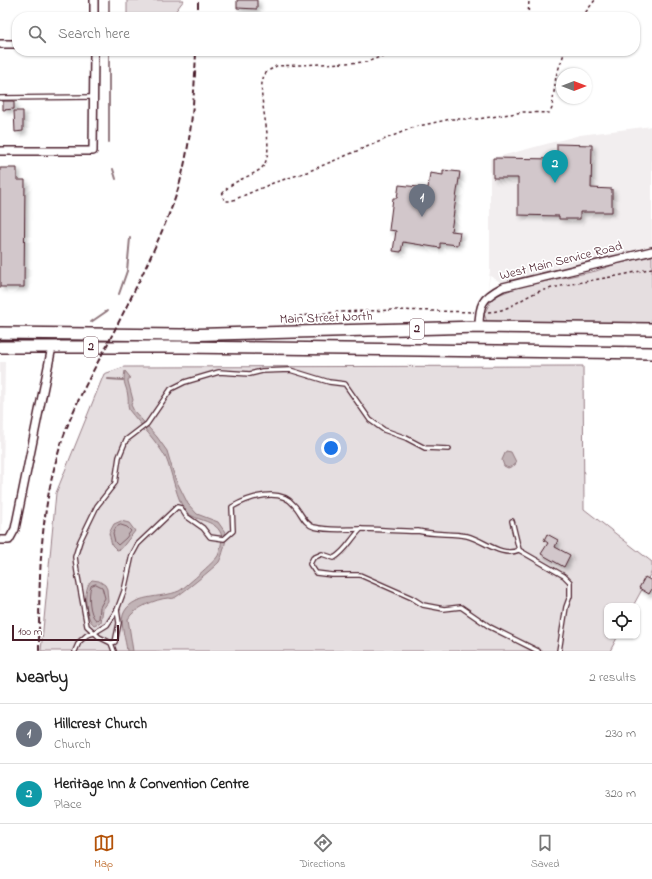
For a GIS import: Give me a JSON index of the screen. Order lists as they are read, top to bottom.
{
  "streets": {
    "main road": ["Main Street North", "2"],
    "street": ["West Main Service Road"]
  },
  "crossings": [
    ["West Main Service Road", "Main Street North"]
  ],
  "scale_bar": "100 m",
  "north": "right",
  "page": {
    "search": "Search here",
    "pins": ["2", "1"],
    "scale": "100 m",
    "heading": ["Nearby", "2 results"],
    "list": [
      {
        "mark": "1",
        "name": "Hillcrest Church",
        "note": "Church",
        "value": "230 m"
      },
      {
        "mark": "2",
        "name": "Heritage Inn & Convention Centre",
        "note": "Place",
        "value": "320 m"
      }
    ],
    "nav": ["Map", "Directions", "Saved"]
  }
}
